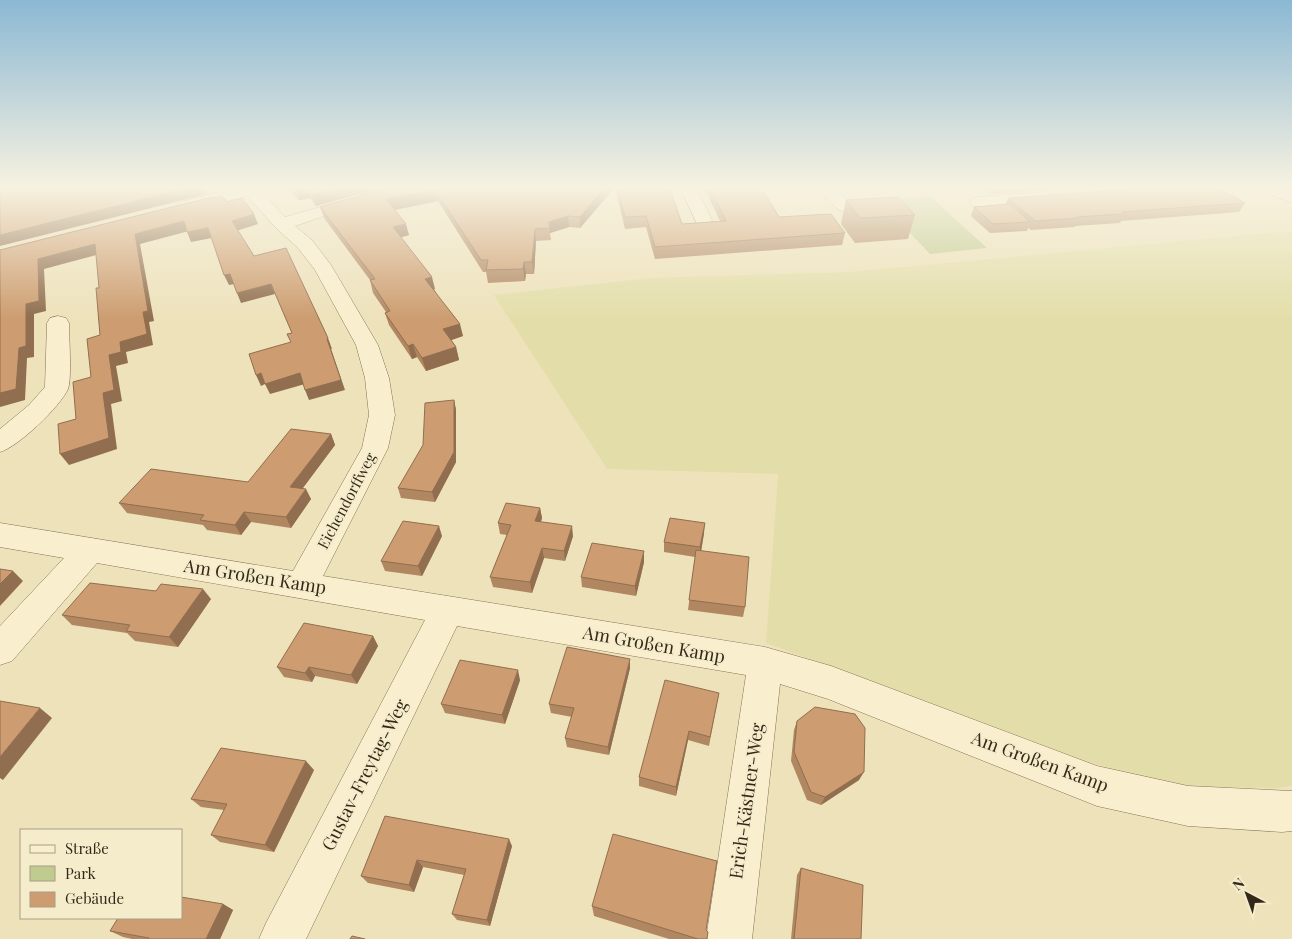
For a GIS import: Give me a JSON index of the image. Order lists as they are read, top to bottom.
{
  "streets": {
    "street": [
      "Eichendorffweg",
      "Am Großen Kamp",
      "Gustav-Freytag-Weg",
      "Erich-Kästner-Weg"
    ]
  },
  "crossings": [
    ["Eichendorffweg", "Am Großen Kamp"],
    ["Am Großen Kamp", "Gustav-Freytag-Weg"],
    ["Am Großen Kamp", "Erich-Kästner-Weg"]
  ],
  "legend": ["Straße", "Park", "Gebäude"],
  "north": "top left"
}
